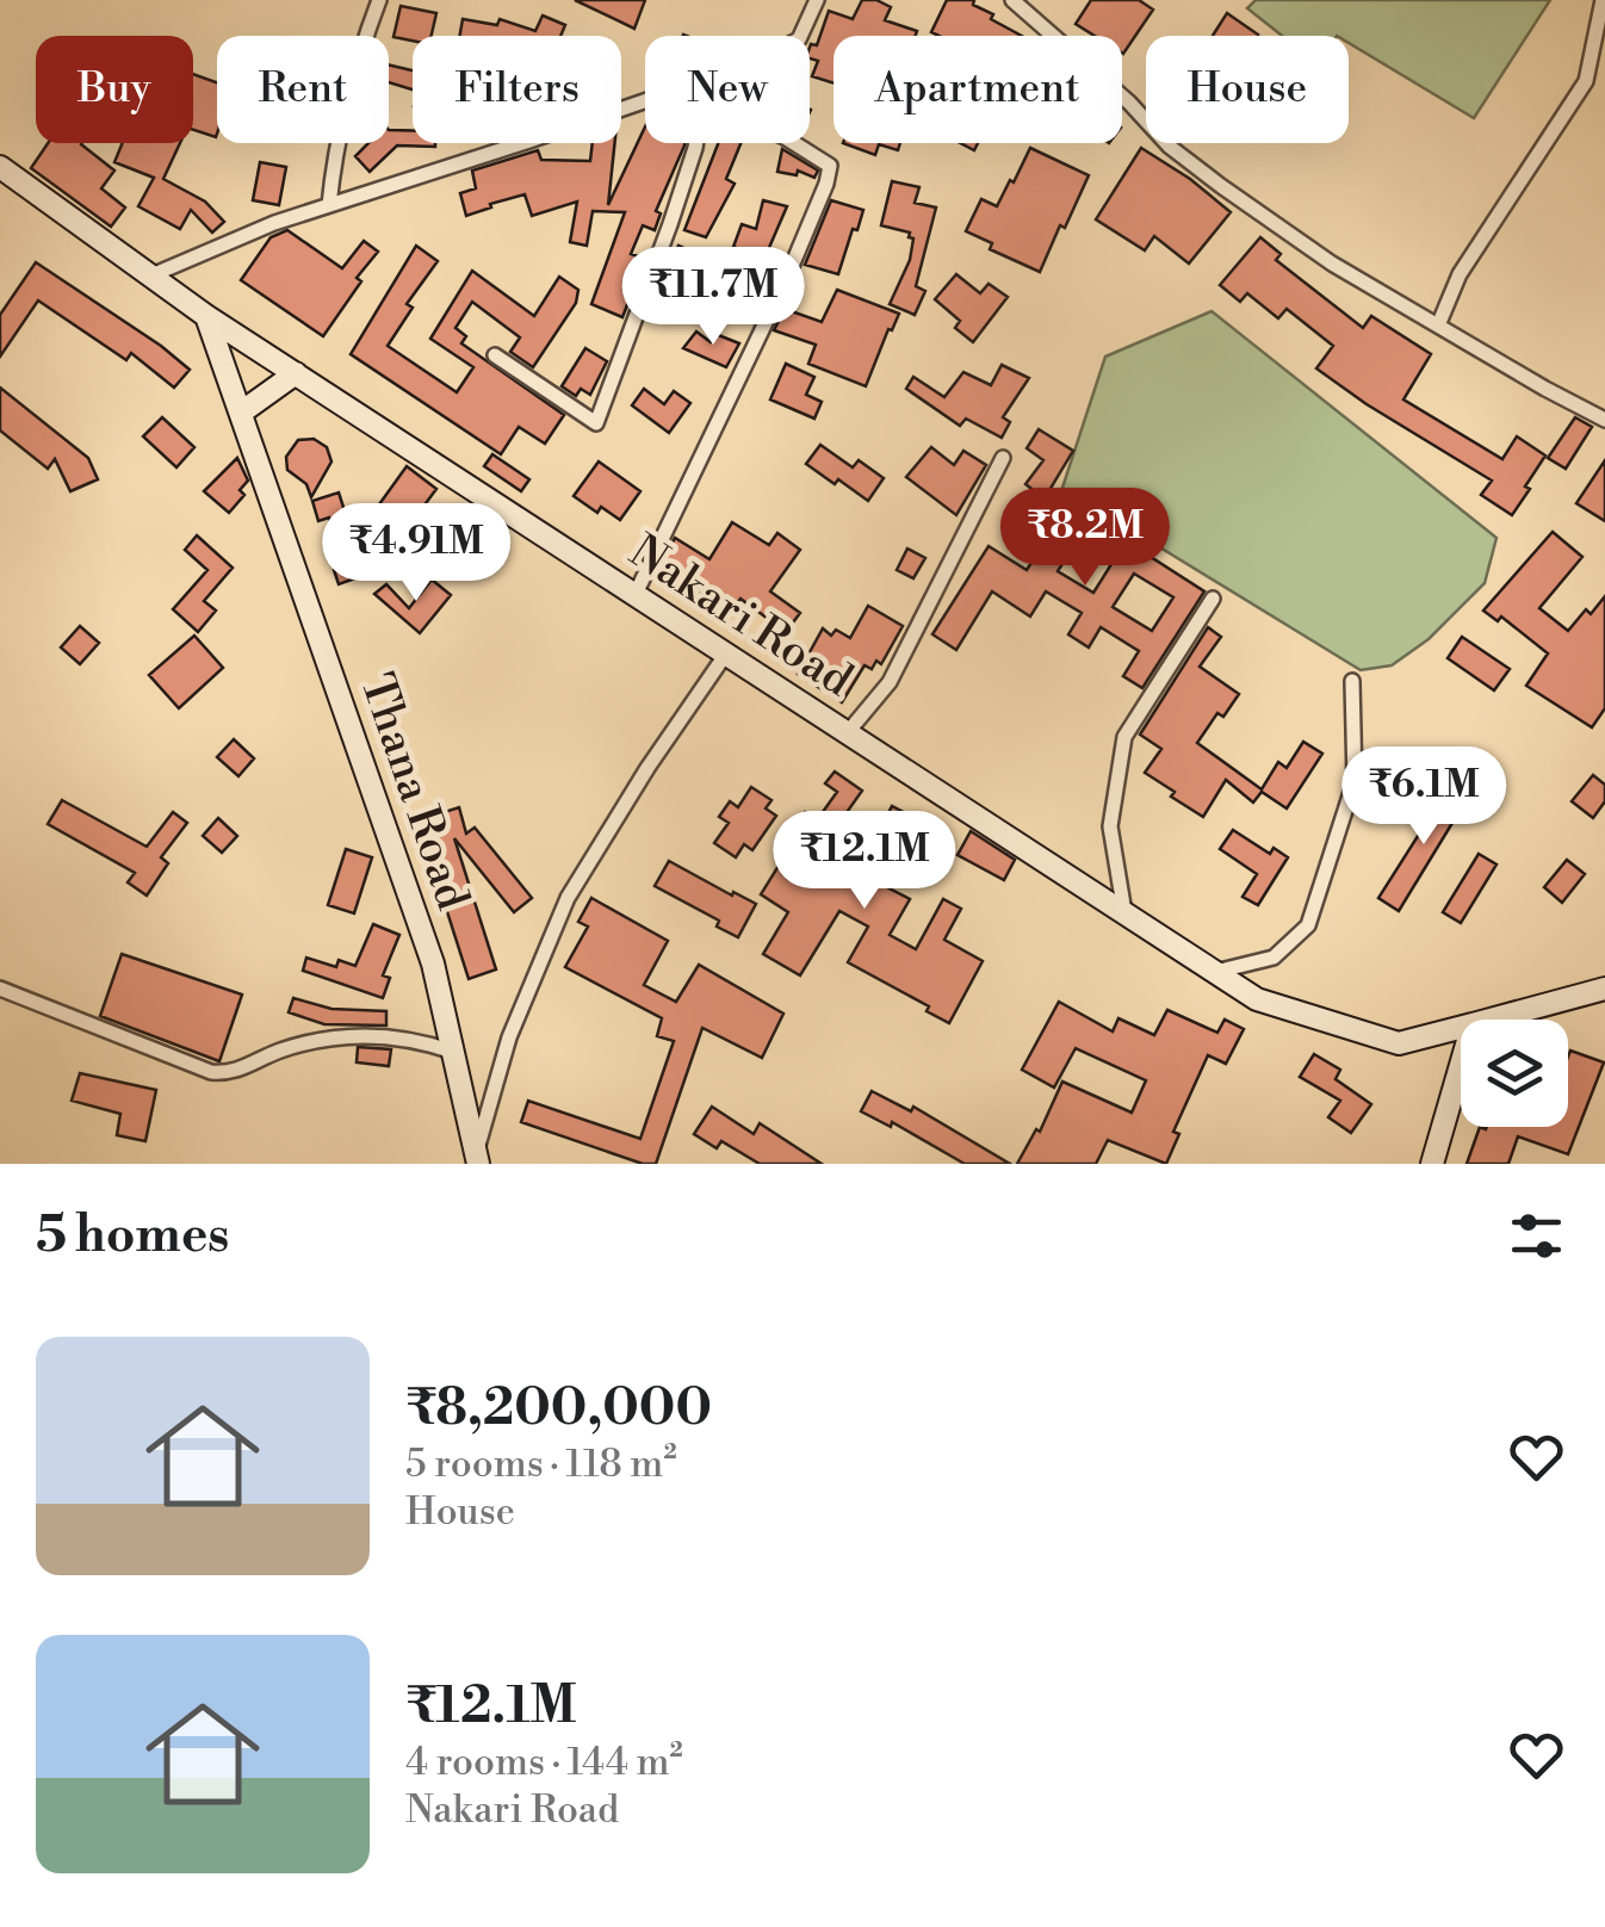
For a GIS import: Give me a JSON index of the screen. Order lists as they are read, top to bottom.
{
  "streets": {
    "street": ["Nakari Road", "Thana Road"]
  },
  "crossings": [
    ["Nakari Road", "Thana Road"]
  ],
  "page": {
    "chip": [
      "Buy",
      "Rent",
      "Filters",
      "New",
      "Apartment",
      "House"
    ],
    "price": [
      "₹11.7M",
      "₹8.2M",
      "₹4.91M",
      "₹6.1M",
      "₹12.1M"
    ],
    "heading": "5 homes",
    "list": [
      {
        "name": "₹8,200,000",
        "note": "5 rooms · 118 m² · House"
      },
      {
        "name": "₹12.1M",
        "note": "4 rooms · 144 m² · Nakari Road"
      }
    ]
  }
}
